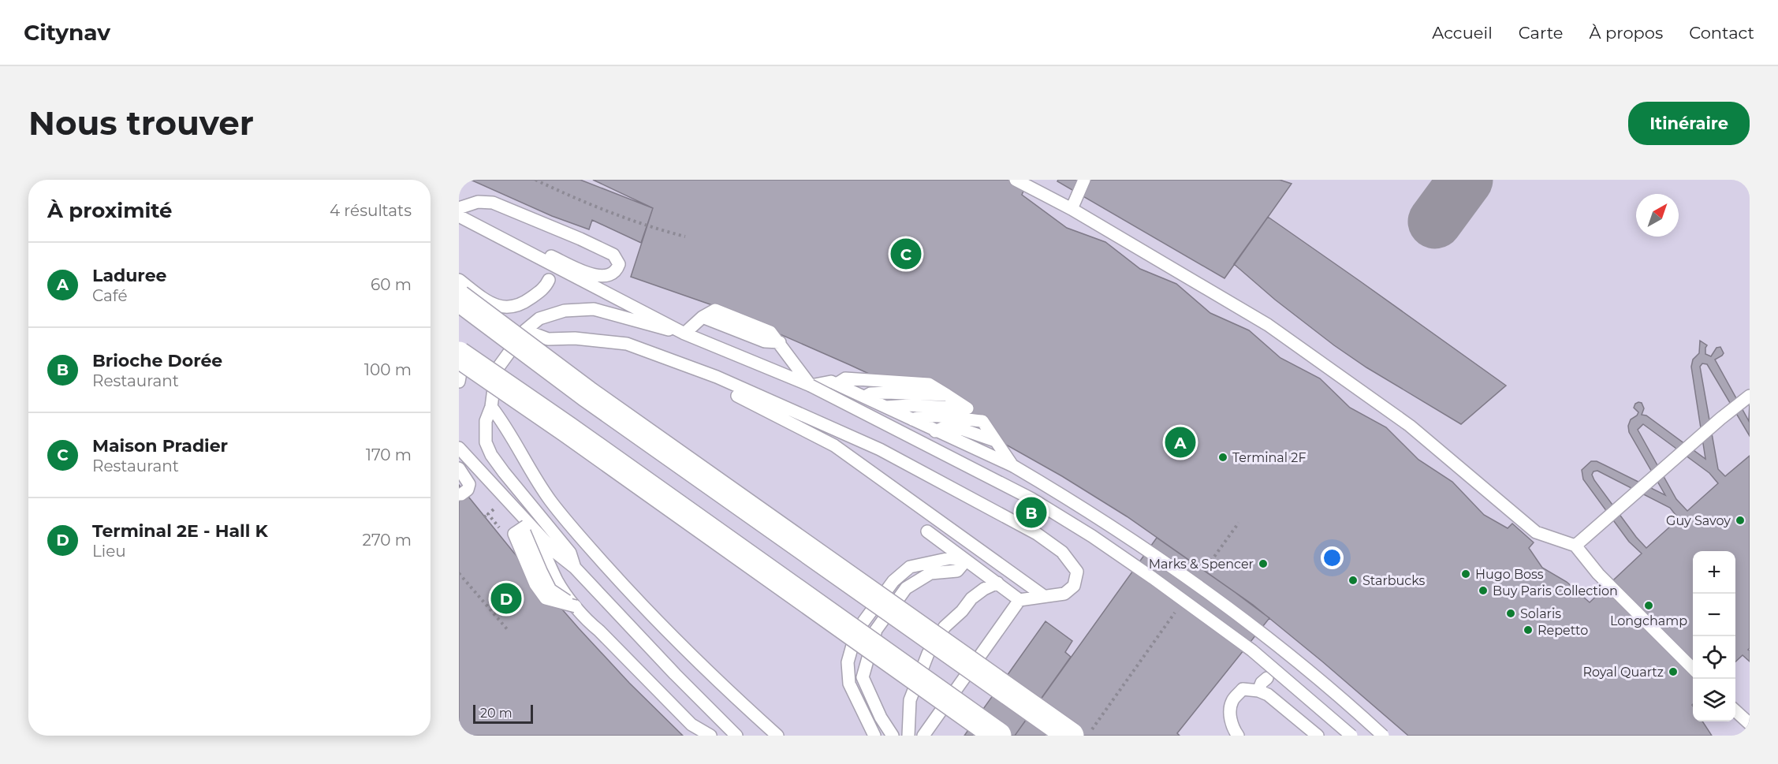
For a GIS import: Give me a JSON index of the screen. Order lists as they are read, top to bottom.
{
  "places": [
    "Terminal 2F",
    "Guy Savoy",
    "Marks & Spencer",
    "Hugo Boss",
    "Starbucks",
    "Buy Paris Collection",
    "Longchamp",
    "Solaris",
    "Repetto",
    "Royal Quartz"
  ],
  "scale_bar": "20 m",
  "north": "top right",
  "page": {
    "header": "Citynav",
    "nav": [
      "Accueil",
      "Carte",
      "À propos",
      "Contact"
    ],
    "buttons": "Itinéraire",
    "title": "Nous trouver",
    "heading": ["À proximité", "4 résultats"],
    "pins": [
      "C",
      "A",
      "B",
      "D"
    ],
    "list": [
      {
        "mark": "A",
        "name": "Laduree",
        "note": "Café",
        "value": "60 m"
      },
      {
        "mark": "B",
        "name": "Brioche Dorée",
        "note": "Restaurant",
        "value": "100 m"
      },
      {
        "mark": "C",
        "name": "Maison Pradier",
        "note": "Restaurant",
        "value": "170 m"
      },
      {
        "mark": "D",
        "name": "Terminal 2E - Hall K",
        "note": "Lieu",
        "value": "270 m"
      }
    ],
    "map_buttons": ["+", "−"],
    "scale": "20 m"
  }
}
